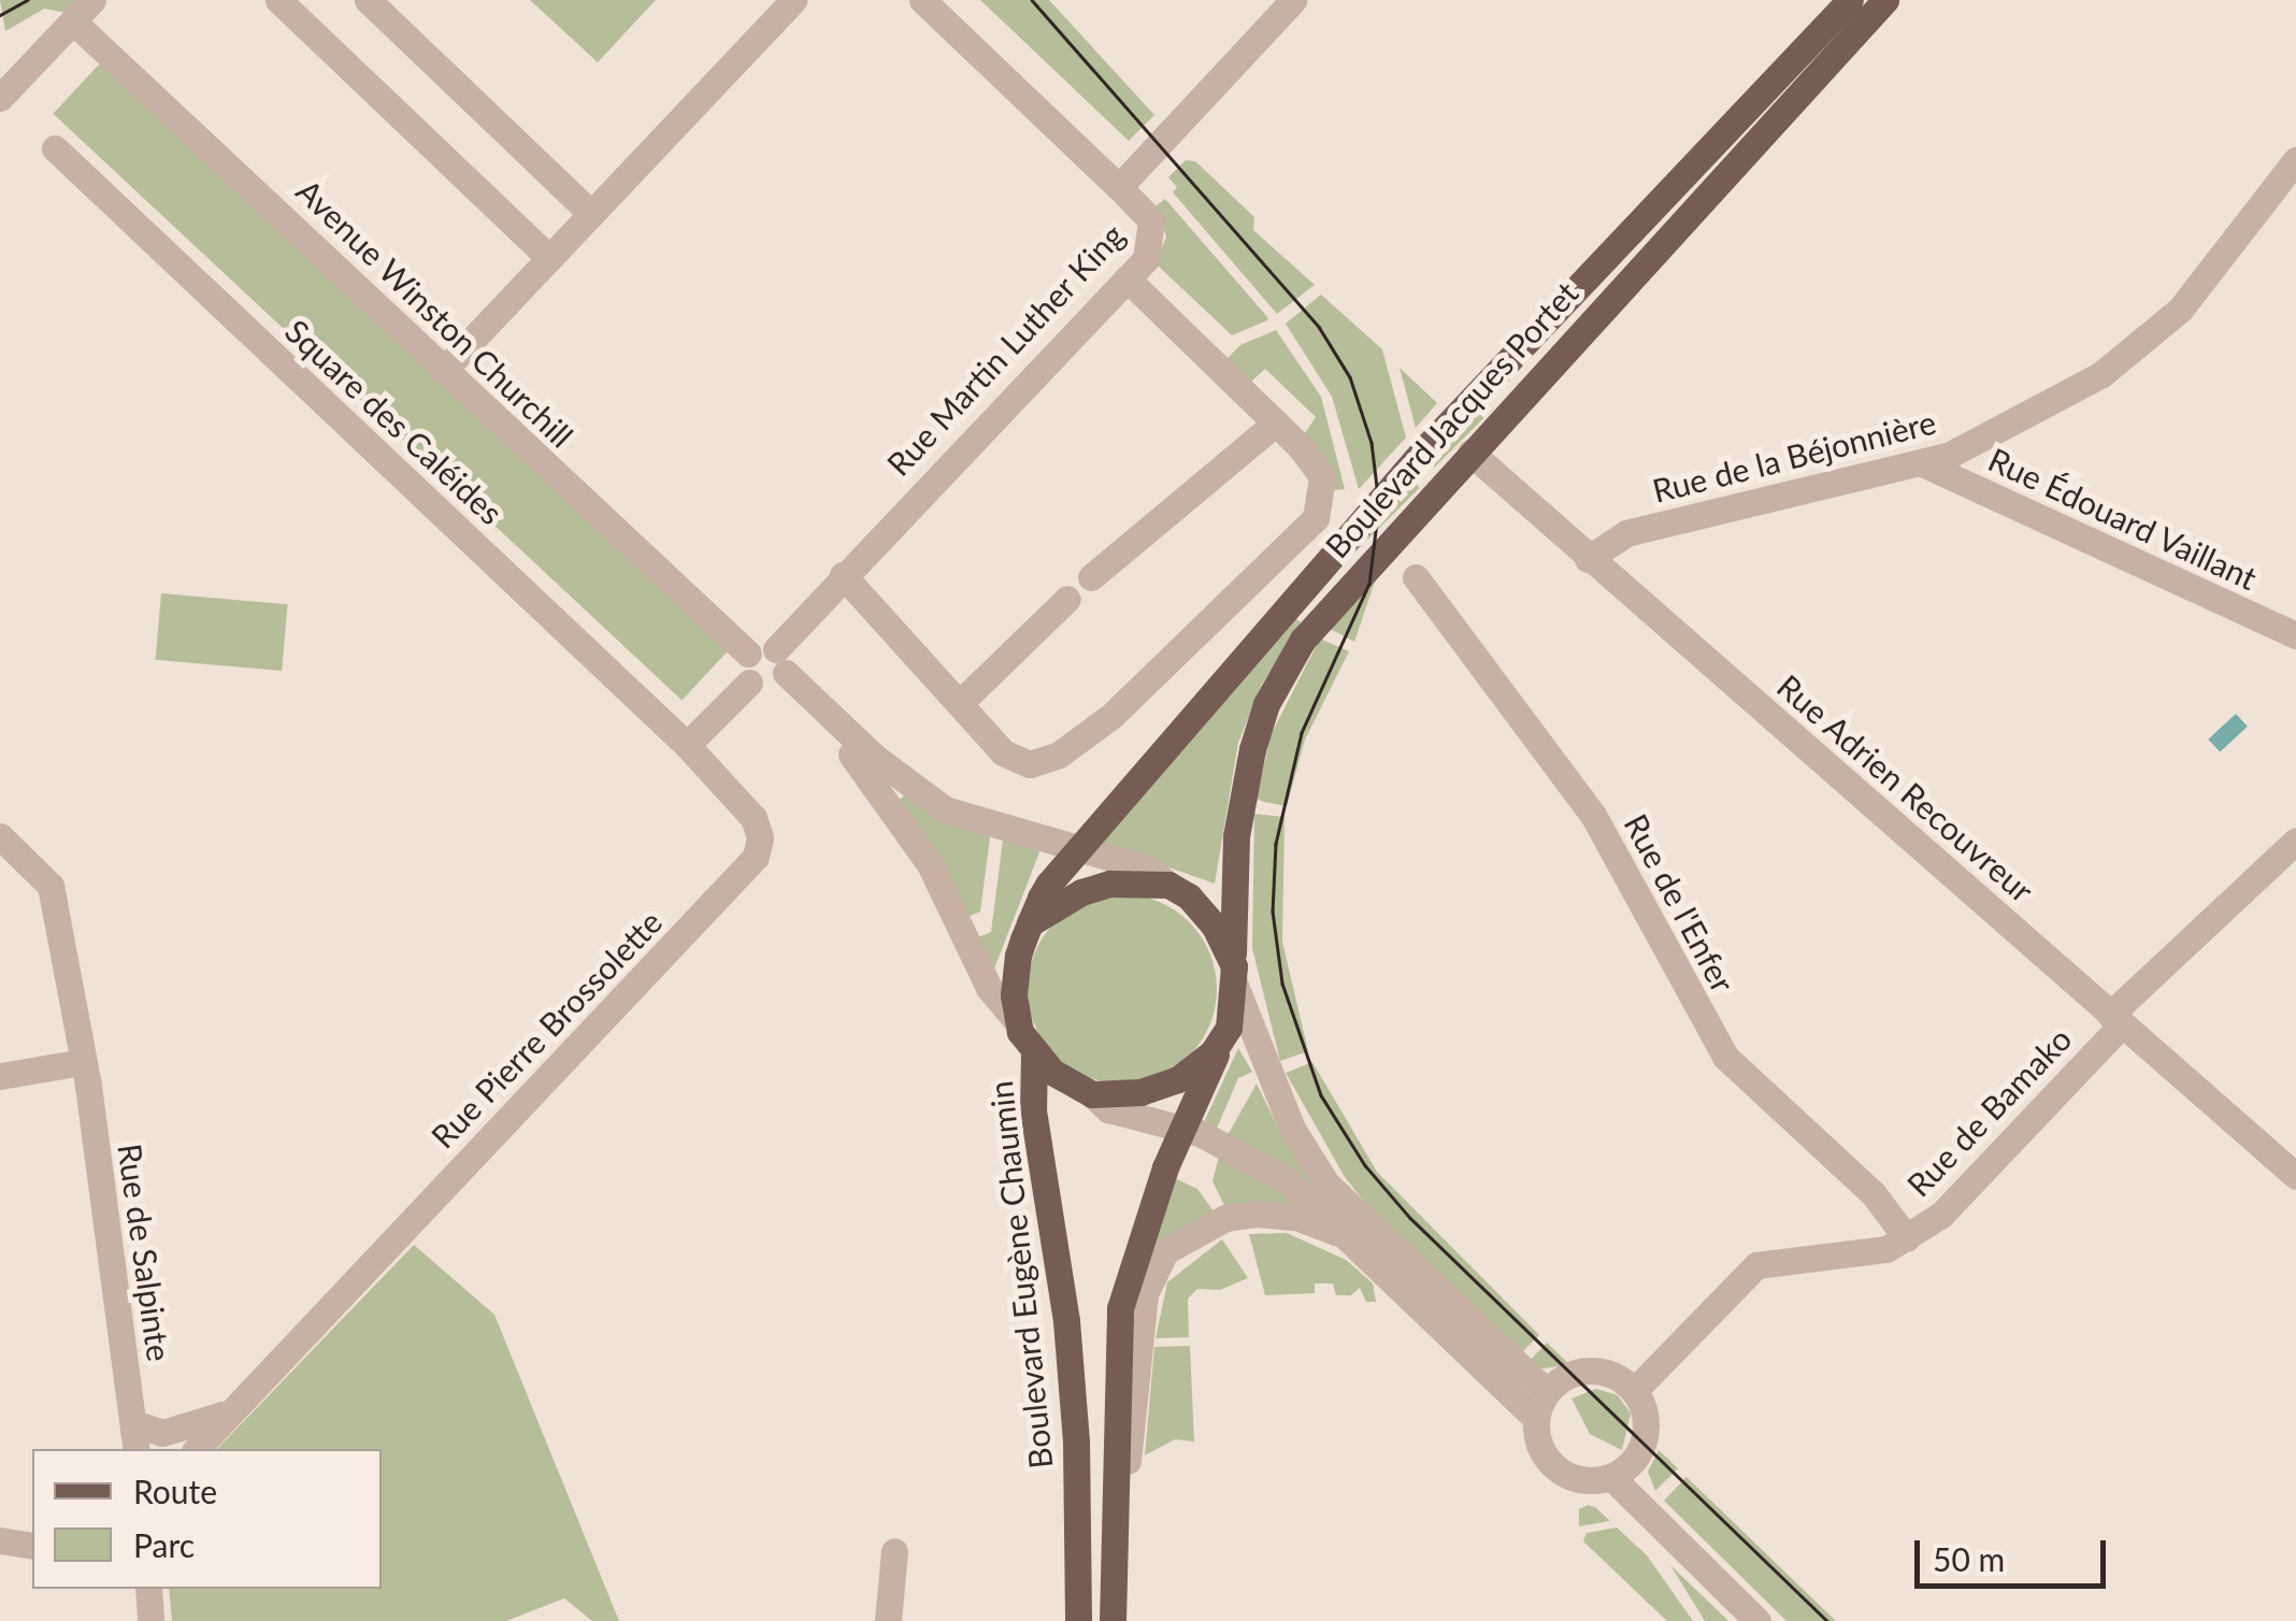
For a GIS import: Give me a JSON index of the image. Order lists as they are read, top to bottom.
{
  "streets": {
    "main road": ["Avenue Winston Churchill", "Boulevard Jacques Portet", "Boulevard Eugène Chaumin"],
    "street": [
      "Rue Martin Luther King",
      "Square des Caléides",
      "Rue de la Béjonnière",
      "Rue Édouard Vaillant",
      "Rue Adrien Recouvreur",
      "Rue de l'Enfer",
      "Rue Pierre Brossolette",
      "Rue de Bamako",
      "Rue de Salpinte"
    ]
  },
  "crossings": [
    ["Avenue Winston Churchill", "Rue Martin Luther King"],
    ["Avenue Winston Churchill", "Boulevard Jacques Portet"],
    ["Avenue Winston Churchill", "Rue de Bamako"],
    ["Avenue Winston Churchill", "Boulevard Eugène Chaumin"],
    ["Boulevard Jacques Portet", "Rue Adrien Recouvreur"],
    ["Boulevard Jacques Portet", "Boulevard Eugène Chaumin"],
    ["Square des Caléides", "Rue Pierre Brossolette"],
    ["Rue de la Béjonnière", "Rue Édouard Vaillant"],
    ["Rue de la Béjonnière", "Rue Adrien Recouvreur"],
    ["Rue Adrien Recouvreur", "Rue de Bamako"],
    ["Rue de l'Enfer", "Rue de Bamako"],
    ["Rue Pierre Brossolette", "Rue de Salpinte"]
  ],
  "legend": ["Route", "Parc"],
  "scale_bar": "50 m"
}
